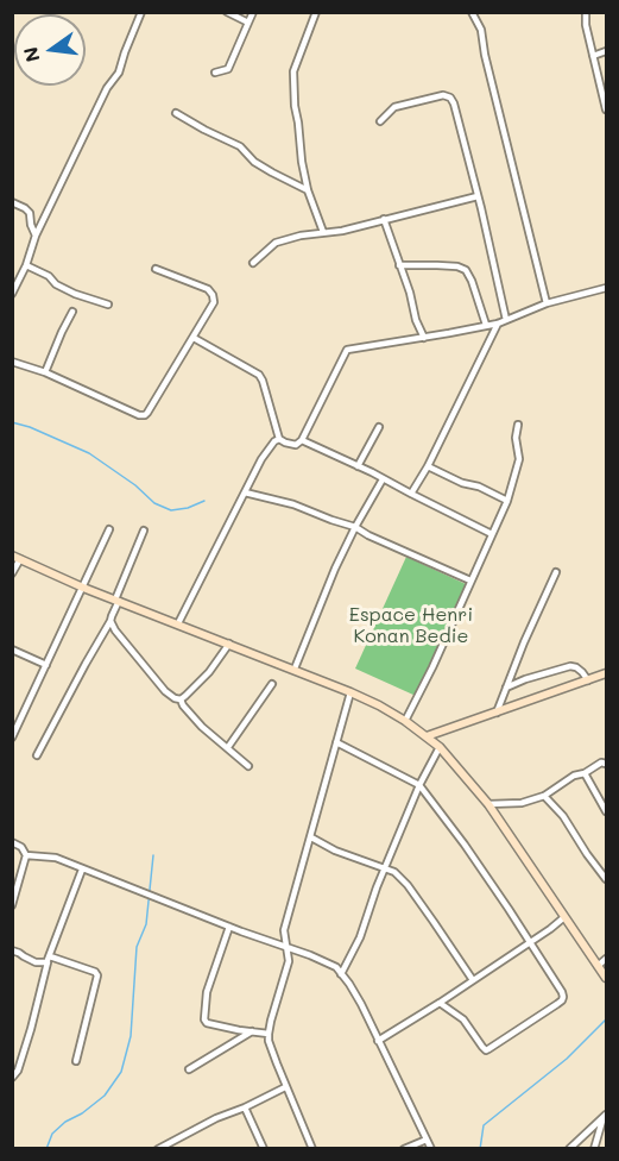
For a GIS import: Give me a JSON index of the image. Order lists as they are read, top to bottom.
{
  "parks": ["Espace Henri Konan Bedie"],
  "north": "left"
}
